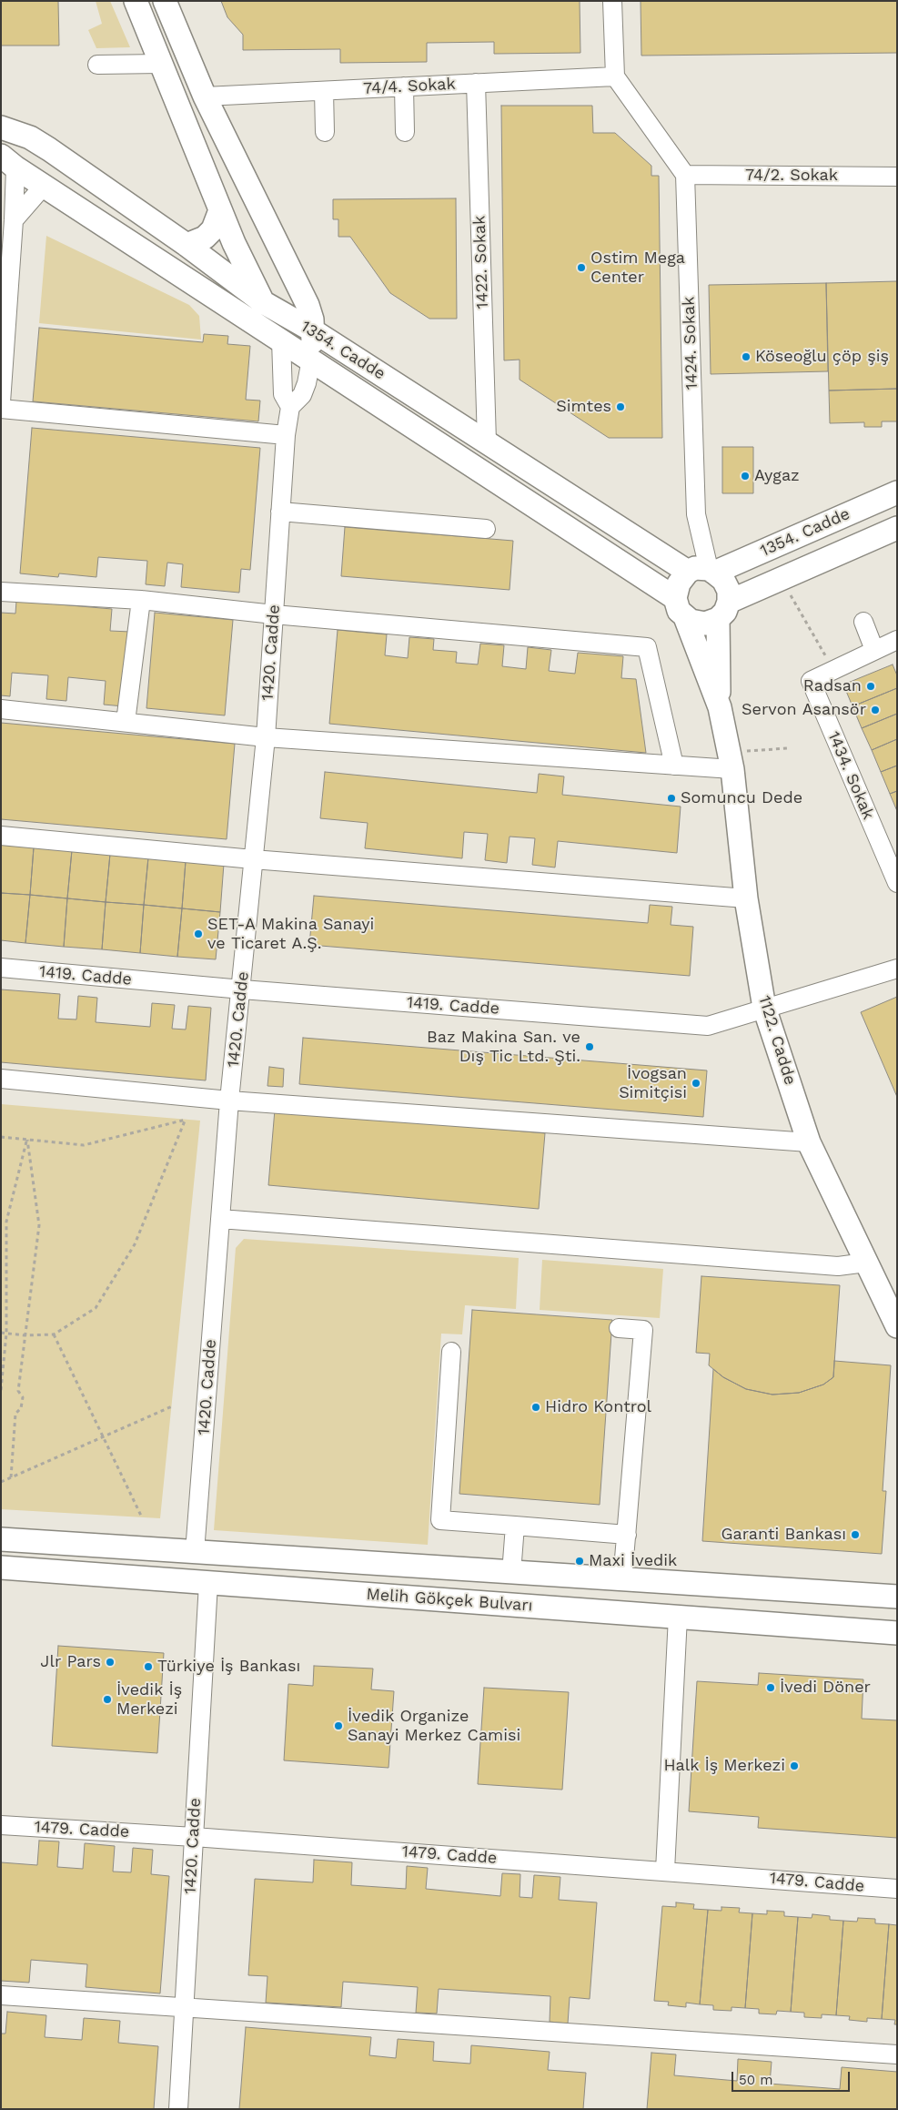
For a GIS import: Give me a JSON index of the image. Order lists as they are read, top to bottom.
{
  "streets": {
    "main road": ["1354. Cadde", "1122. Cadde", "Melih Gökçek Bulvarı"],
    "street": [
      "74/4. Sokak",
      "74/2. Sokak",
      "1422. Sokak",
      "1424. Sokak",
      "1420. Cadde",
      "1434. Sokak",
      "1419. Cadde",
      "1479. Cadde"
    ]
  },
  "crossings": [
    ["74/4. Sokak", "1422. Sokak"],
    ["74/2. Sokak", "1424. Sokak"],
    ["1422. Sokak", "1354. Cadde"],
    ["1424. Sokak", "1354. Cadde"],
    ["1354. Cadde", "1420. Cadde"],
    ["1420. Cadde", "1419. Cadde"],
    ["1420. Cadde", "Melih Gökçek Bulvarı"],
    ["1420. Cadde", "1479. Cadde"],
    ["1419. Cadde", "1122. Cadde"]
  ],
  "places": [
    "Ostim Mega Center",
    "Köseoğlu çöp şiş",
    "Simtes",
    "Aygaz",
    "Radsan",
    "Servon Asansör",
    "Somuncu Dede",
    "SET-A Makina Sanayi ve Ticaret A.Ş.",
    "Baz Makina San. ve Dış Tic Ltd. Şti.",
    "İvogsan Simitçisi",
    "Hidro Kontrol",
    "Garanti Bankası",
    "Maxi İvedik",
    "Jlr Pars",
    "Türkiye İş Bankası",
    "İvedi Döner",
    "İvedik İş Merkezi",
    "İvedik Organize Sanayi Merkez Camisi",
    "Halk İş Merkezi"
  ],
  "scale_bar": "50 m"
}
